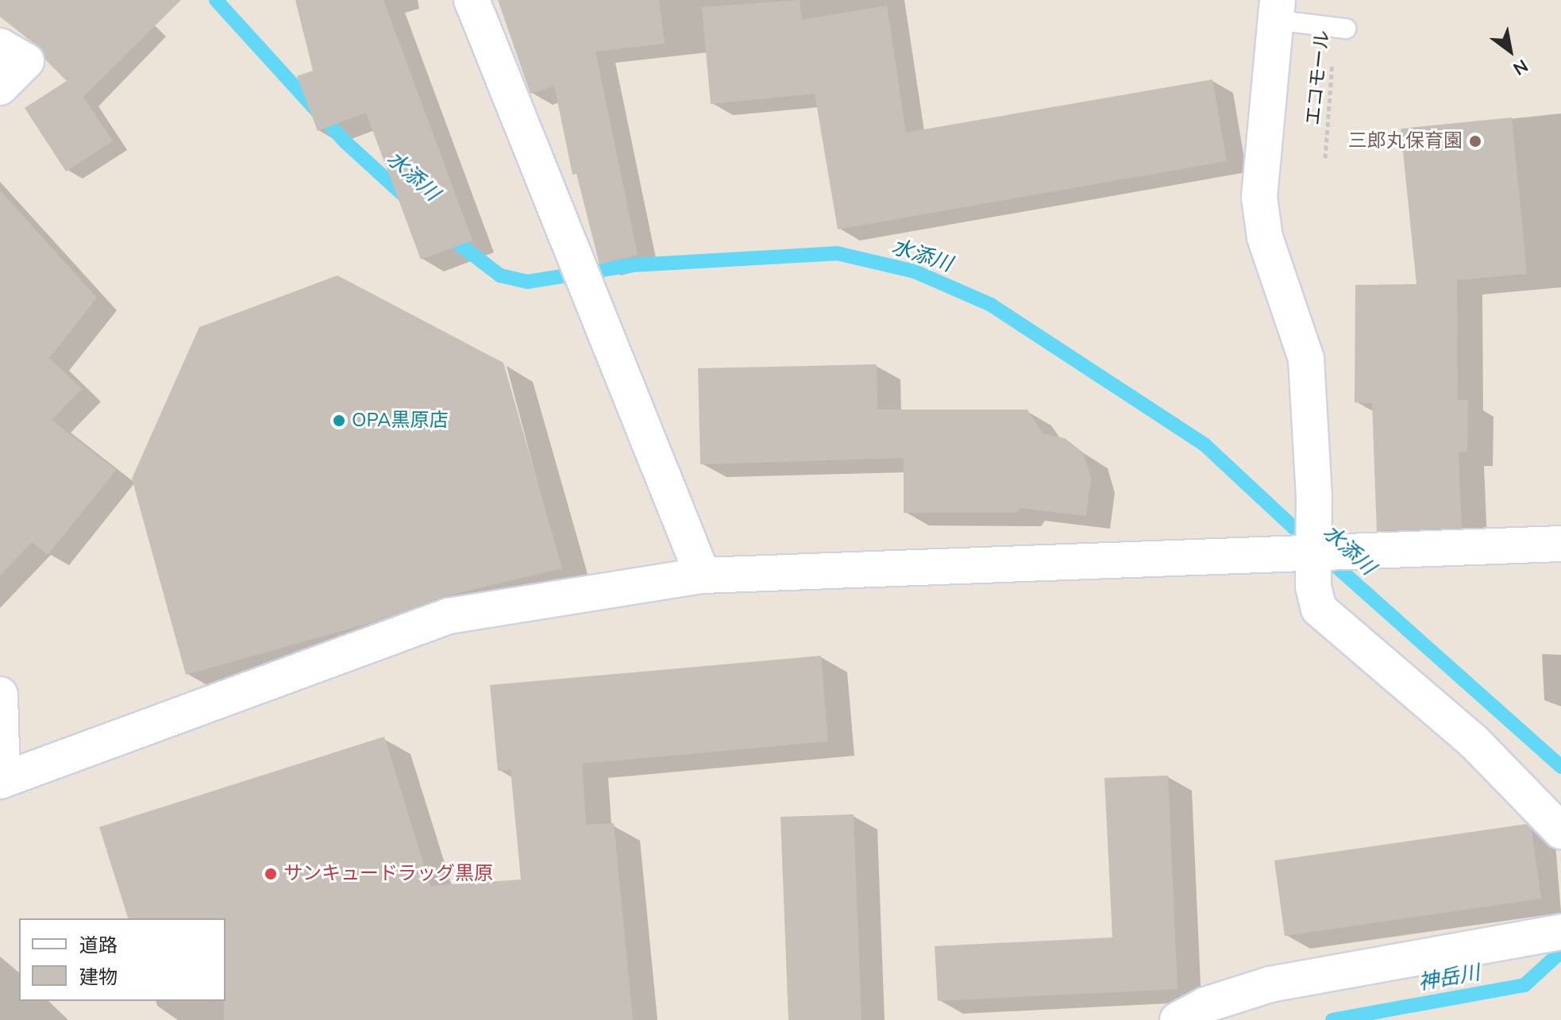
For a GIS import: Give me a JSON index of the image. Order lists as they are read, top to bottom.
{
  "streets": {
    "path": ["エコモール"]
  },
  "water": ["水添川", "神岳川"],
  "places": ["三郎丸保育園", "OPA黒原店", "サンキュードラッグ黒原"],
  "legend": ["道路", "建物"],
  "north": "bottom right"
}
